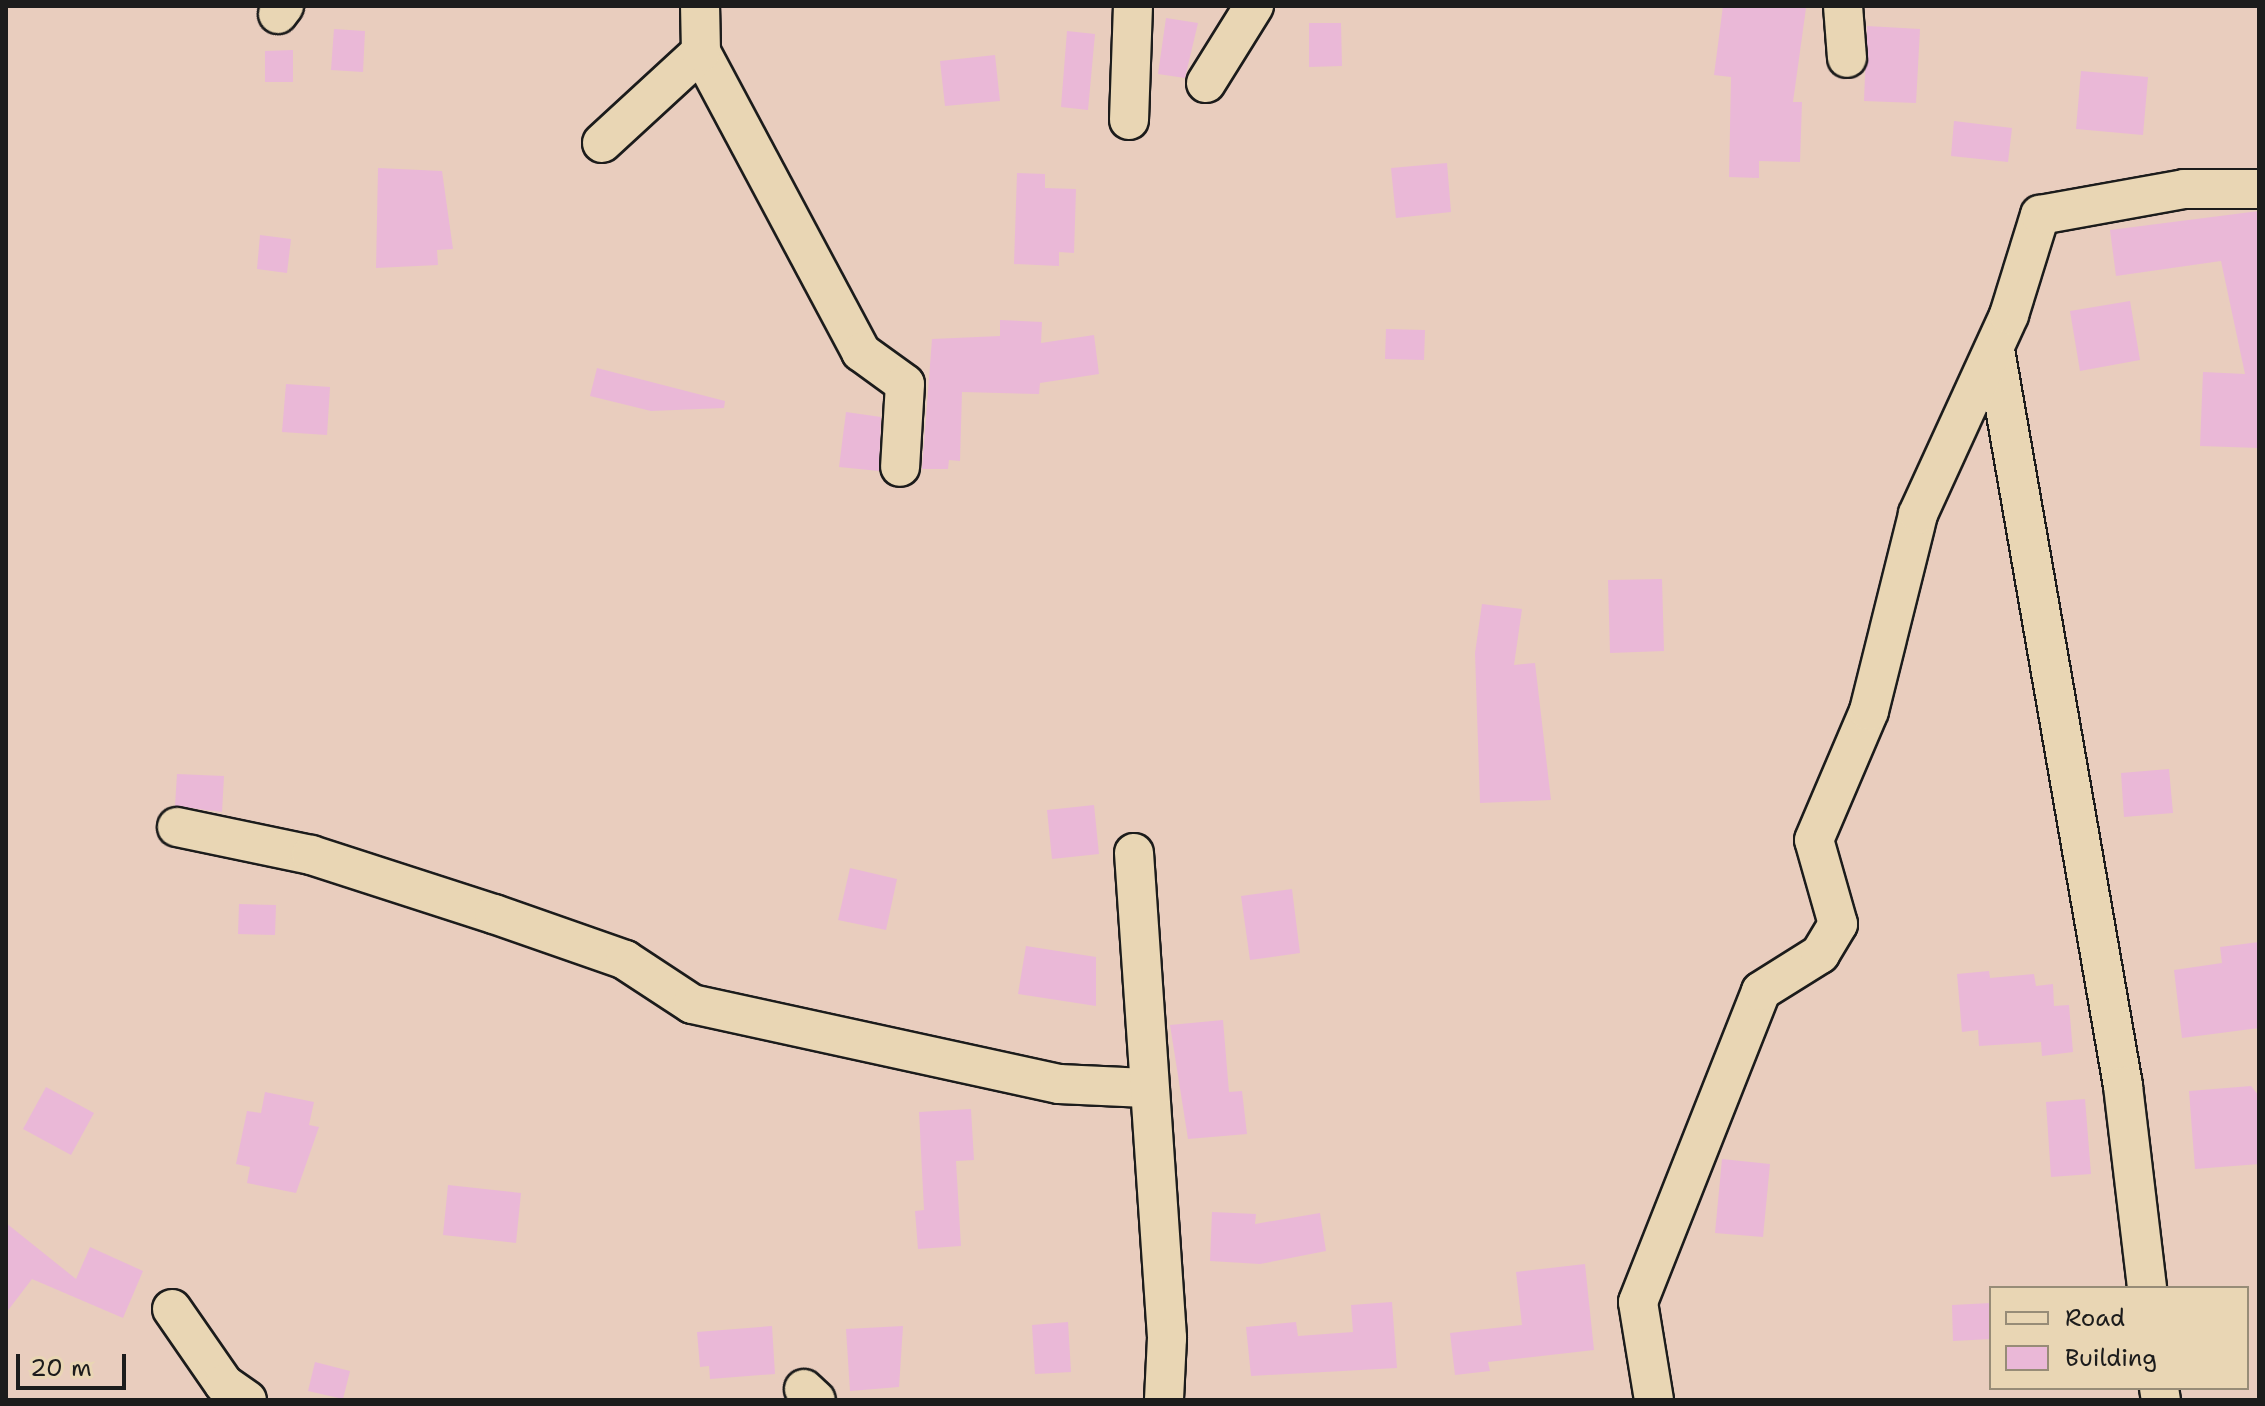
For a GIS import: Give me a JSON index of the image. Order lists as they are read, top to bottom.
{
  "legend": ["Road", "Building"],
  "scale_bar": "20 m"
}
